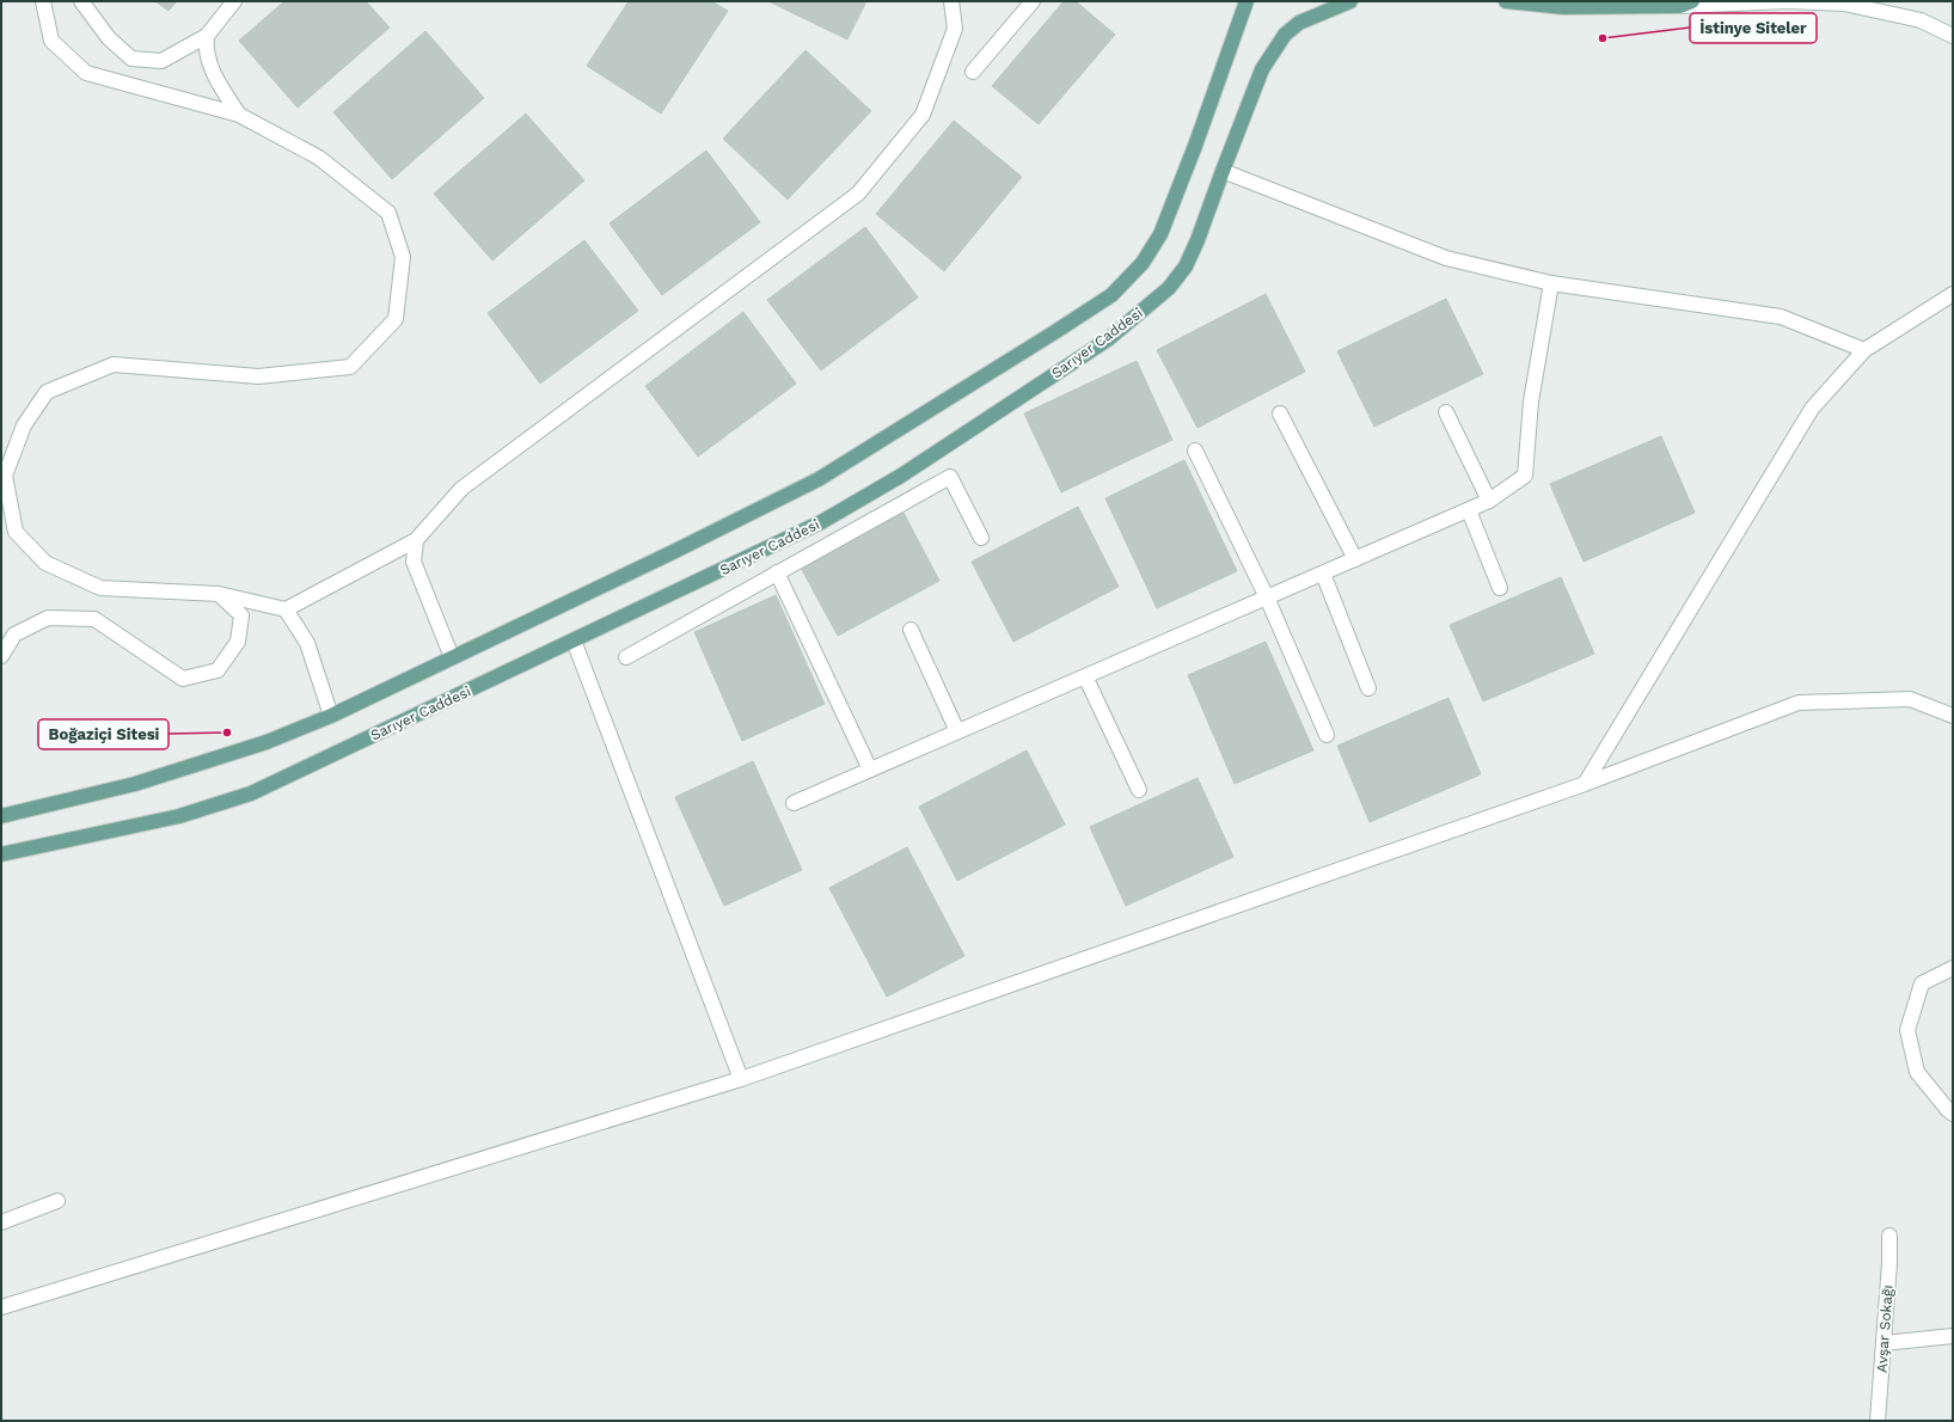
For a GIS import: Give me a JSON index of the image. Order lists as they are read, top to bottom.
{
  "streets": {
    "main road": ["Sarıyer Caddesi"],
    "street": ["Avşar Sokağı"]
  },
  "places": ["İstinye Siteler", "Boğaziçi Sitesi"]
}
